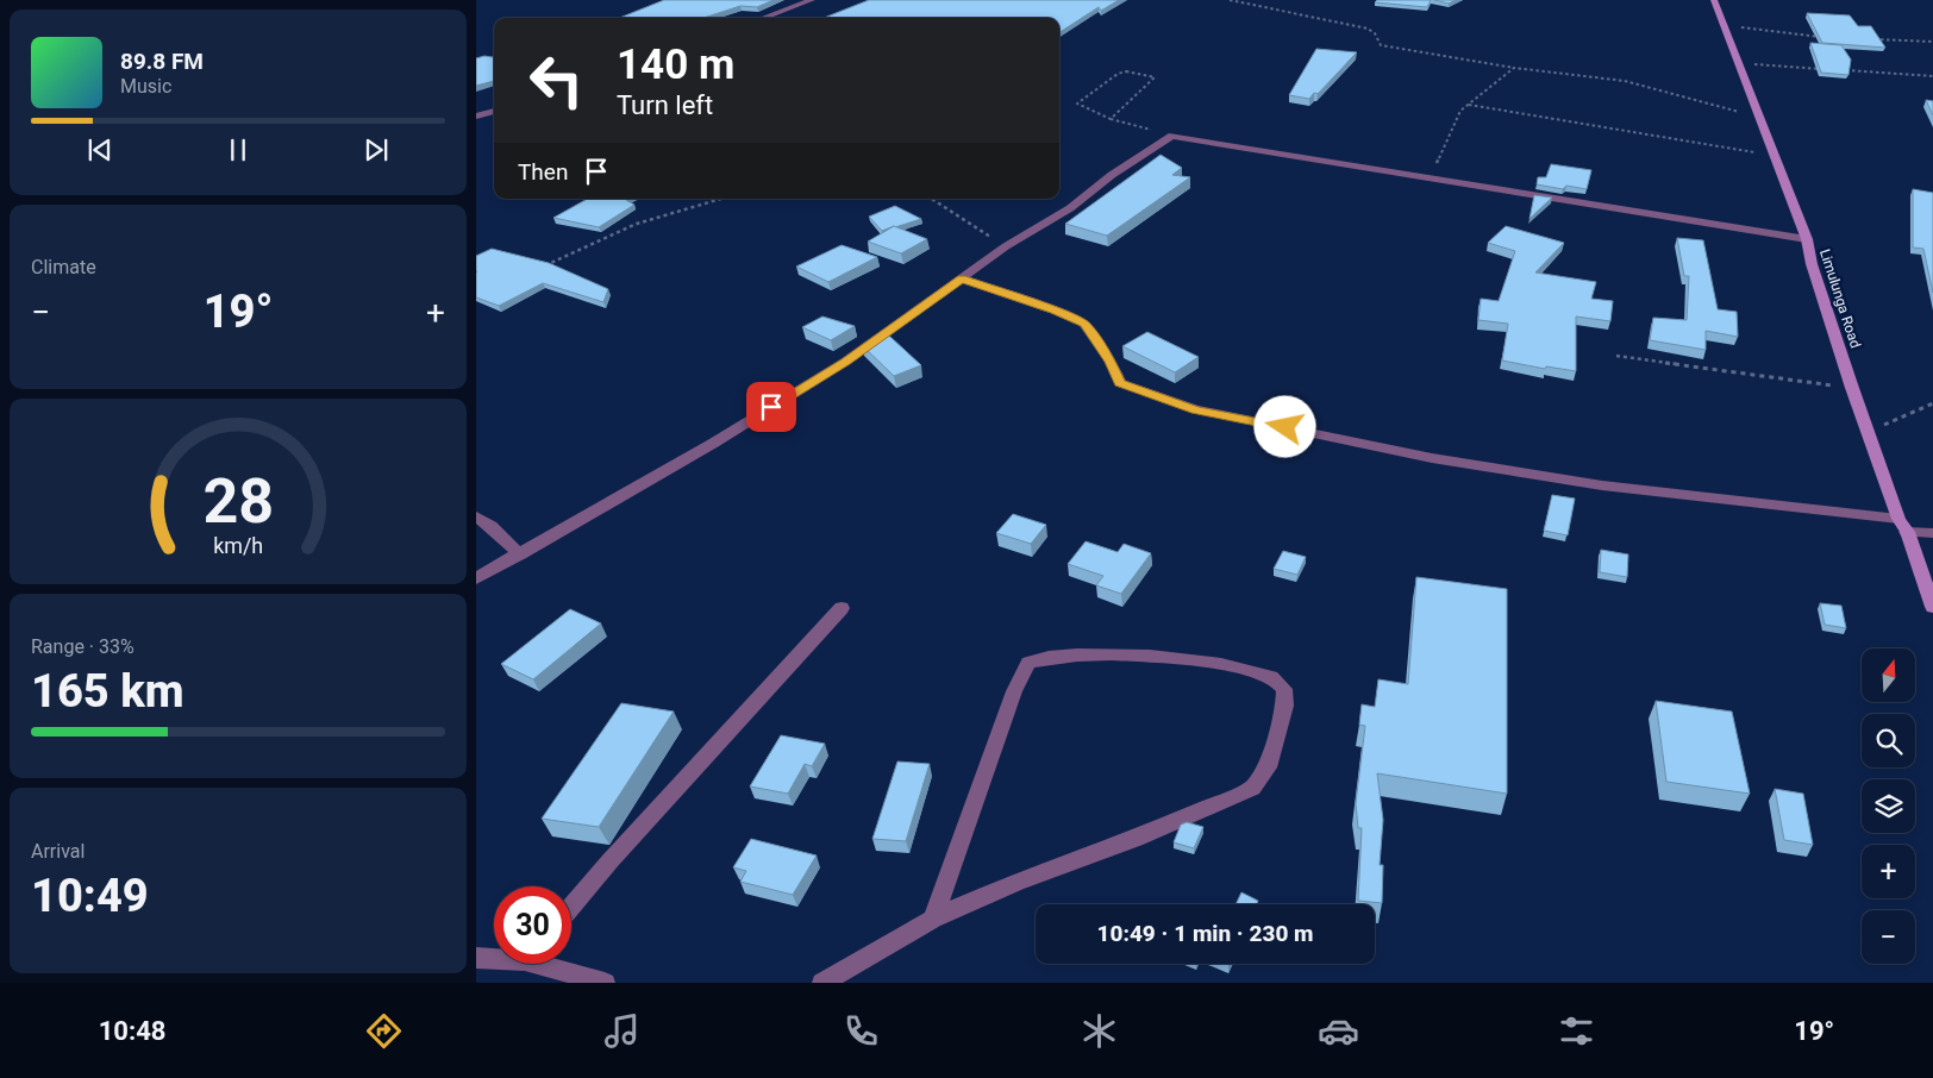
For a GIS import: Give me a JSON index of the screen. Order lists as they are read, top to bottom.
{
  "streets": {
    "main road": ["Limulunga Road"]
  },
  "north": "top",
  "page": {
    "turn": ["140 m", "Turn left"],
    "song": ["89.8 FM", "Music"],
    "then": "Then",
    "tile": [
      "Climate",
      ["Range · 33%", "165 km"],
      ["Arrival", "10:49"]
    ],
    "heat": ["−", "19°", "+"],
    "map_buttons": ["+", "−"],
    "limit": "30",
    "trip": "10:49 · 1 min · 230 m",
    "tabs": ["10:48", "19°"],
    "gauge": ["28", "km/h"]
  }
}
